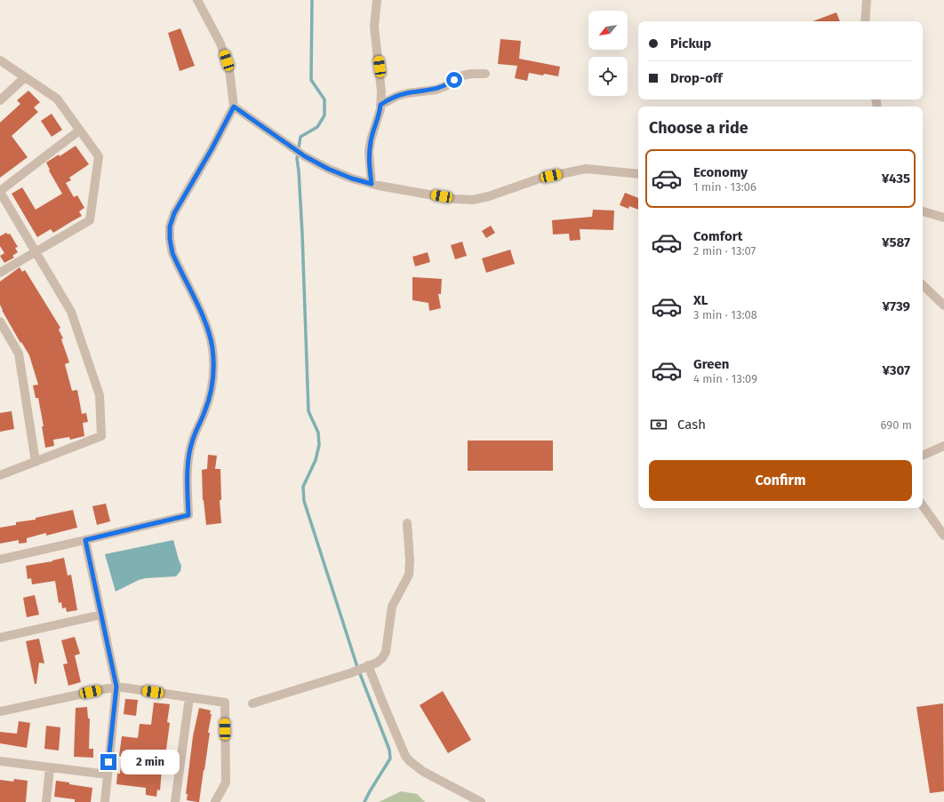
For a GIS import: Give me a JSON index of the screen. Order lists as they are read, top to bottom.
{
  "north": "bottom left",
  "page": {
    "banner": ["Pickup", "Drop-off"],
    "heading": "Choose a ride",
    "list": [
      {
        "name": "Economy",
        "note": "1 min · 13:06",
        "value": "¥435"
      },
      {
        "name": "Comfort",
        "note": "2 min · 13:07",
        "value": "¥587"
      },
      {
        "name": "XL",
        "note": "3 min · 13:08",
        "value": "¥739"
      },
      {
        "name": "Green",
        "note": "4 min · 13:09",
        "value": "¥307"
      }
    ],
    "pay": ["Cash", "690 m"],
    "buttons": "Confirm",
    "bubble": "2 min"
  }
}
